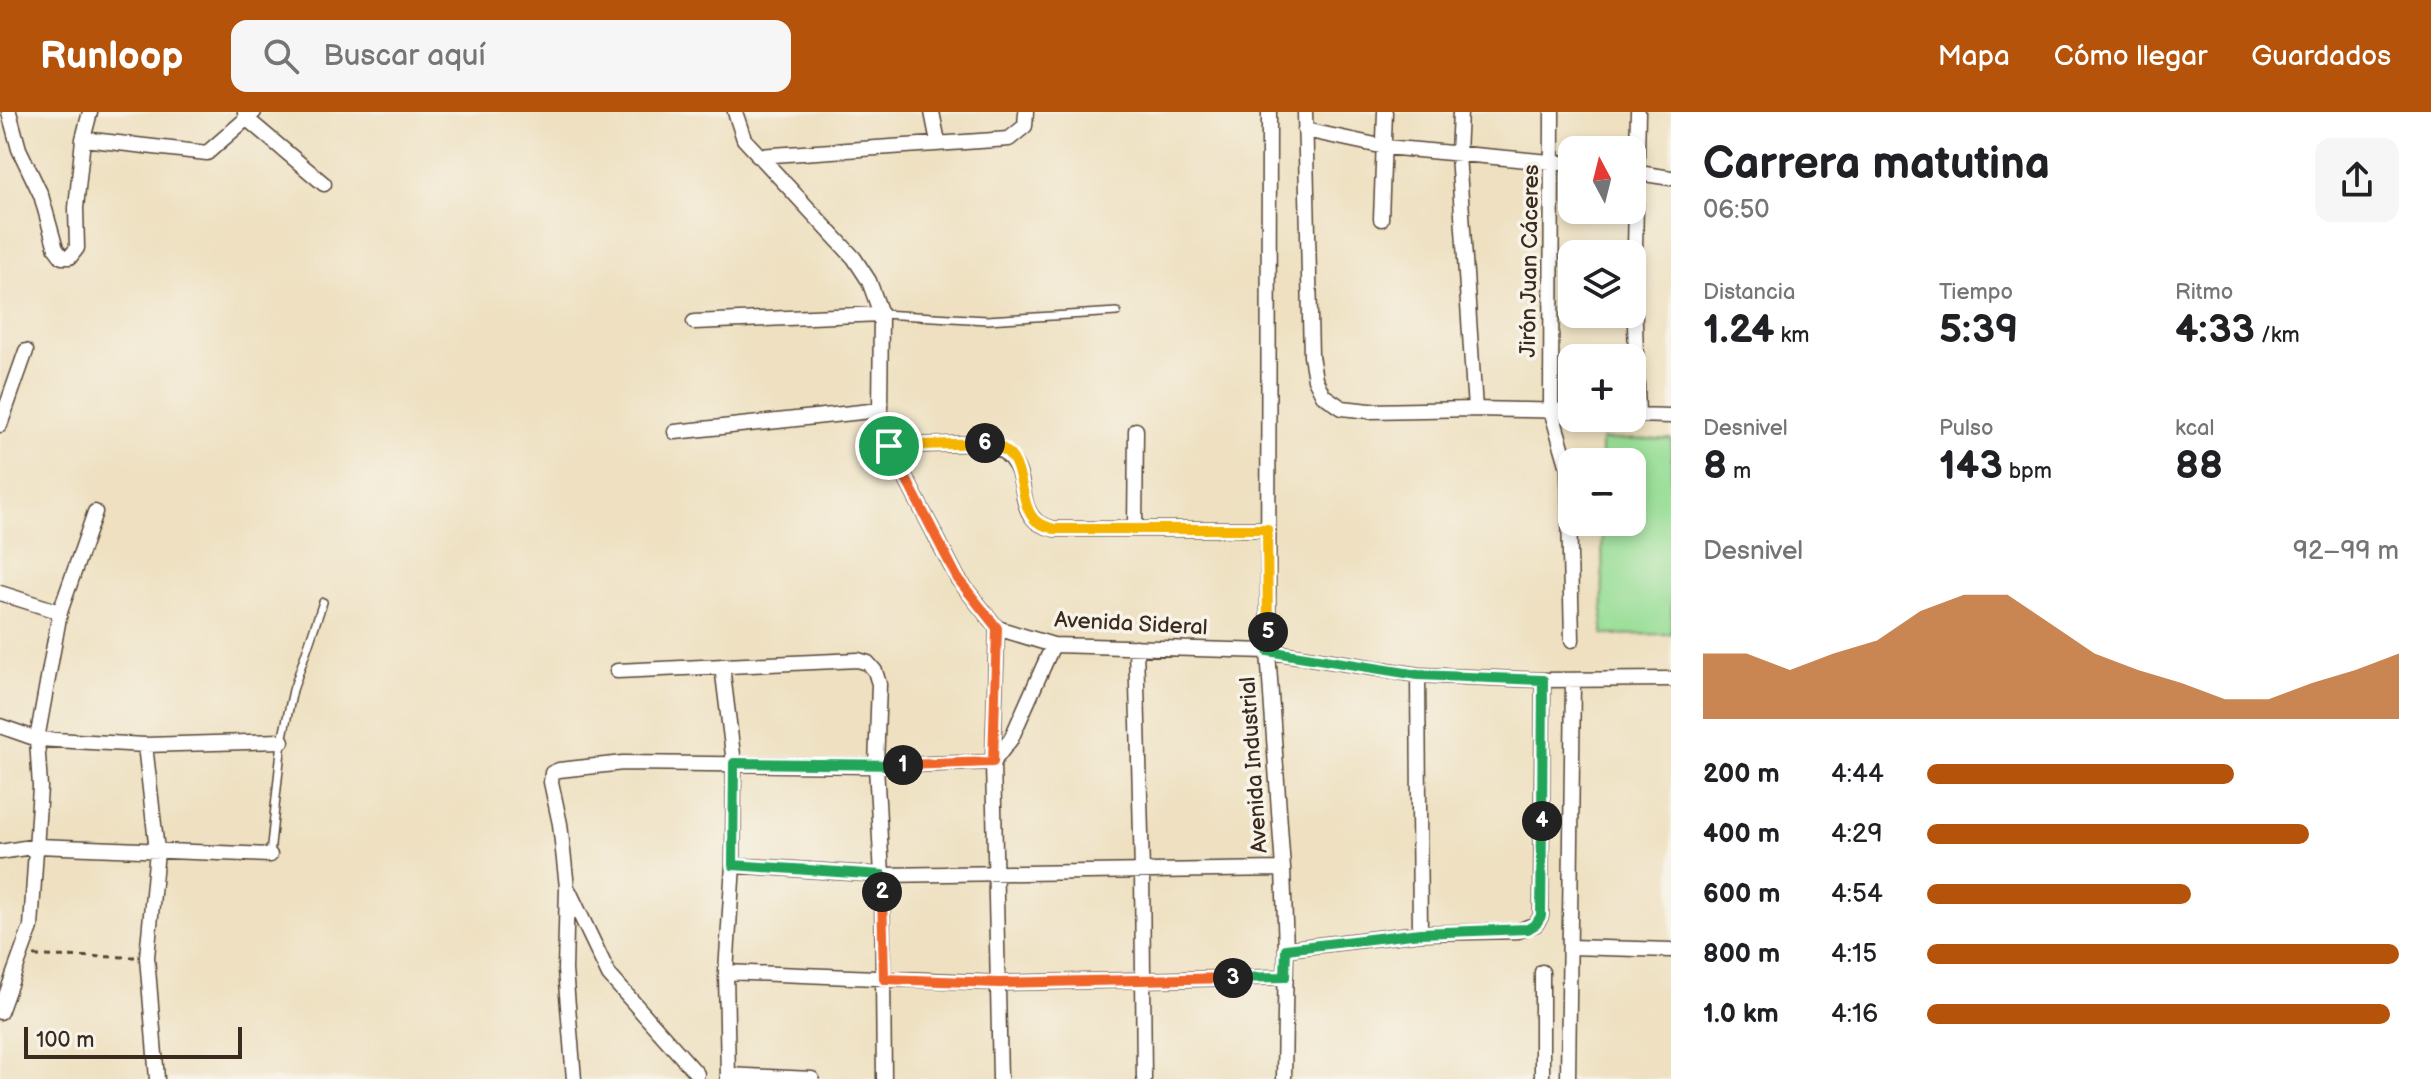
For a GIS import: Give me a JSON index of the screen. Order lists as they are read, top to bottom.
{
  "streets": {
    "street": ["Jirón Juan Cáceres", "Avenida Sideral", "Avenida Industrial"]
  },
  "crossings": [
    ["Avenida Sideral", "Avenida Industrial"]
  ],
  "scale_bar": "100 m",
  "north": "top",
  "page": {
    "header": "Runloop",
    "search": "Buscar aquí",
    "nav": ["Mapa", "Cómo llegar", "Guardados"],
    "heading": ["Carrera matutina", "06:50"],
    "map_buttons": ["+", "−"],
    "stats": [
      ["Distancia", "1.24 km"],
      ["Tiempo", "5:39"],
      ["Ritmo", "4:33 /km"],
      ["Desnivel", "8 m"],
      ["Pulso", "143 bpm"],
      ["kcal", "88"]
    ],
    "pins": [
      "6",
      "5",
      "1",
      "4",
      "2",
      "3"
    ],
    "chart": ["Desnivel", "92–99 m"],
    "list": [
      {
        "name": "200 m",
        "note": "4:44"
      },
      {
        "name": "400 m",
        "note": "4:29"
      },
      {
        "name": "600 m",
        "note": "4:54"
      },
      {
        "name": "800 m",
        "note": "4:15"
      },
      {
        "name": "1.0 km",
        "note": "4:16"
      }
    ],
    "scale": "100 m"
  }
}
